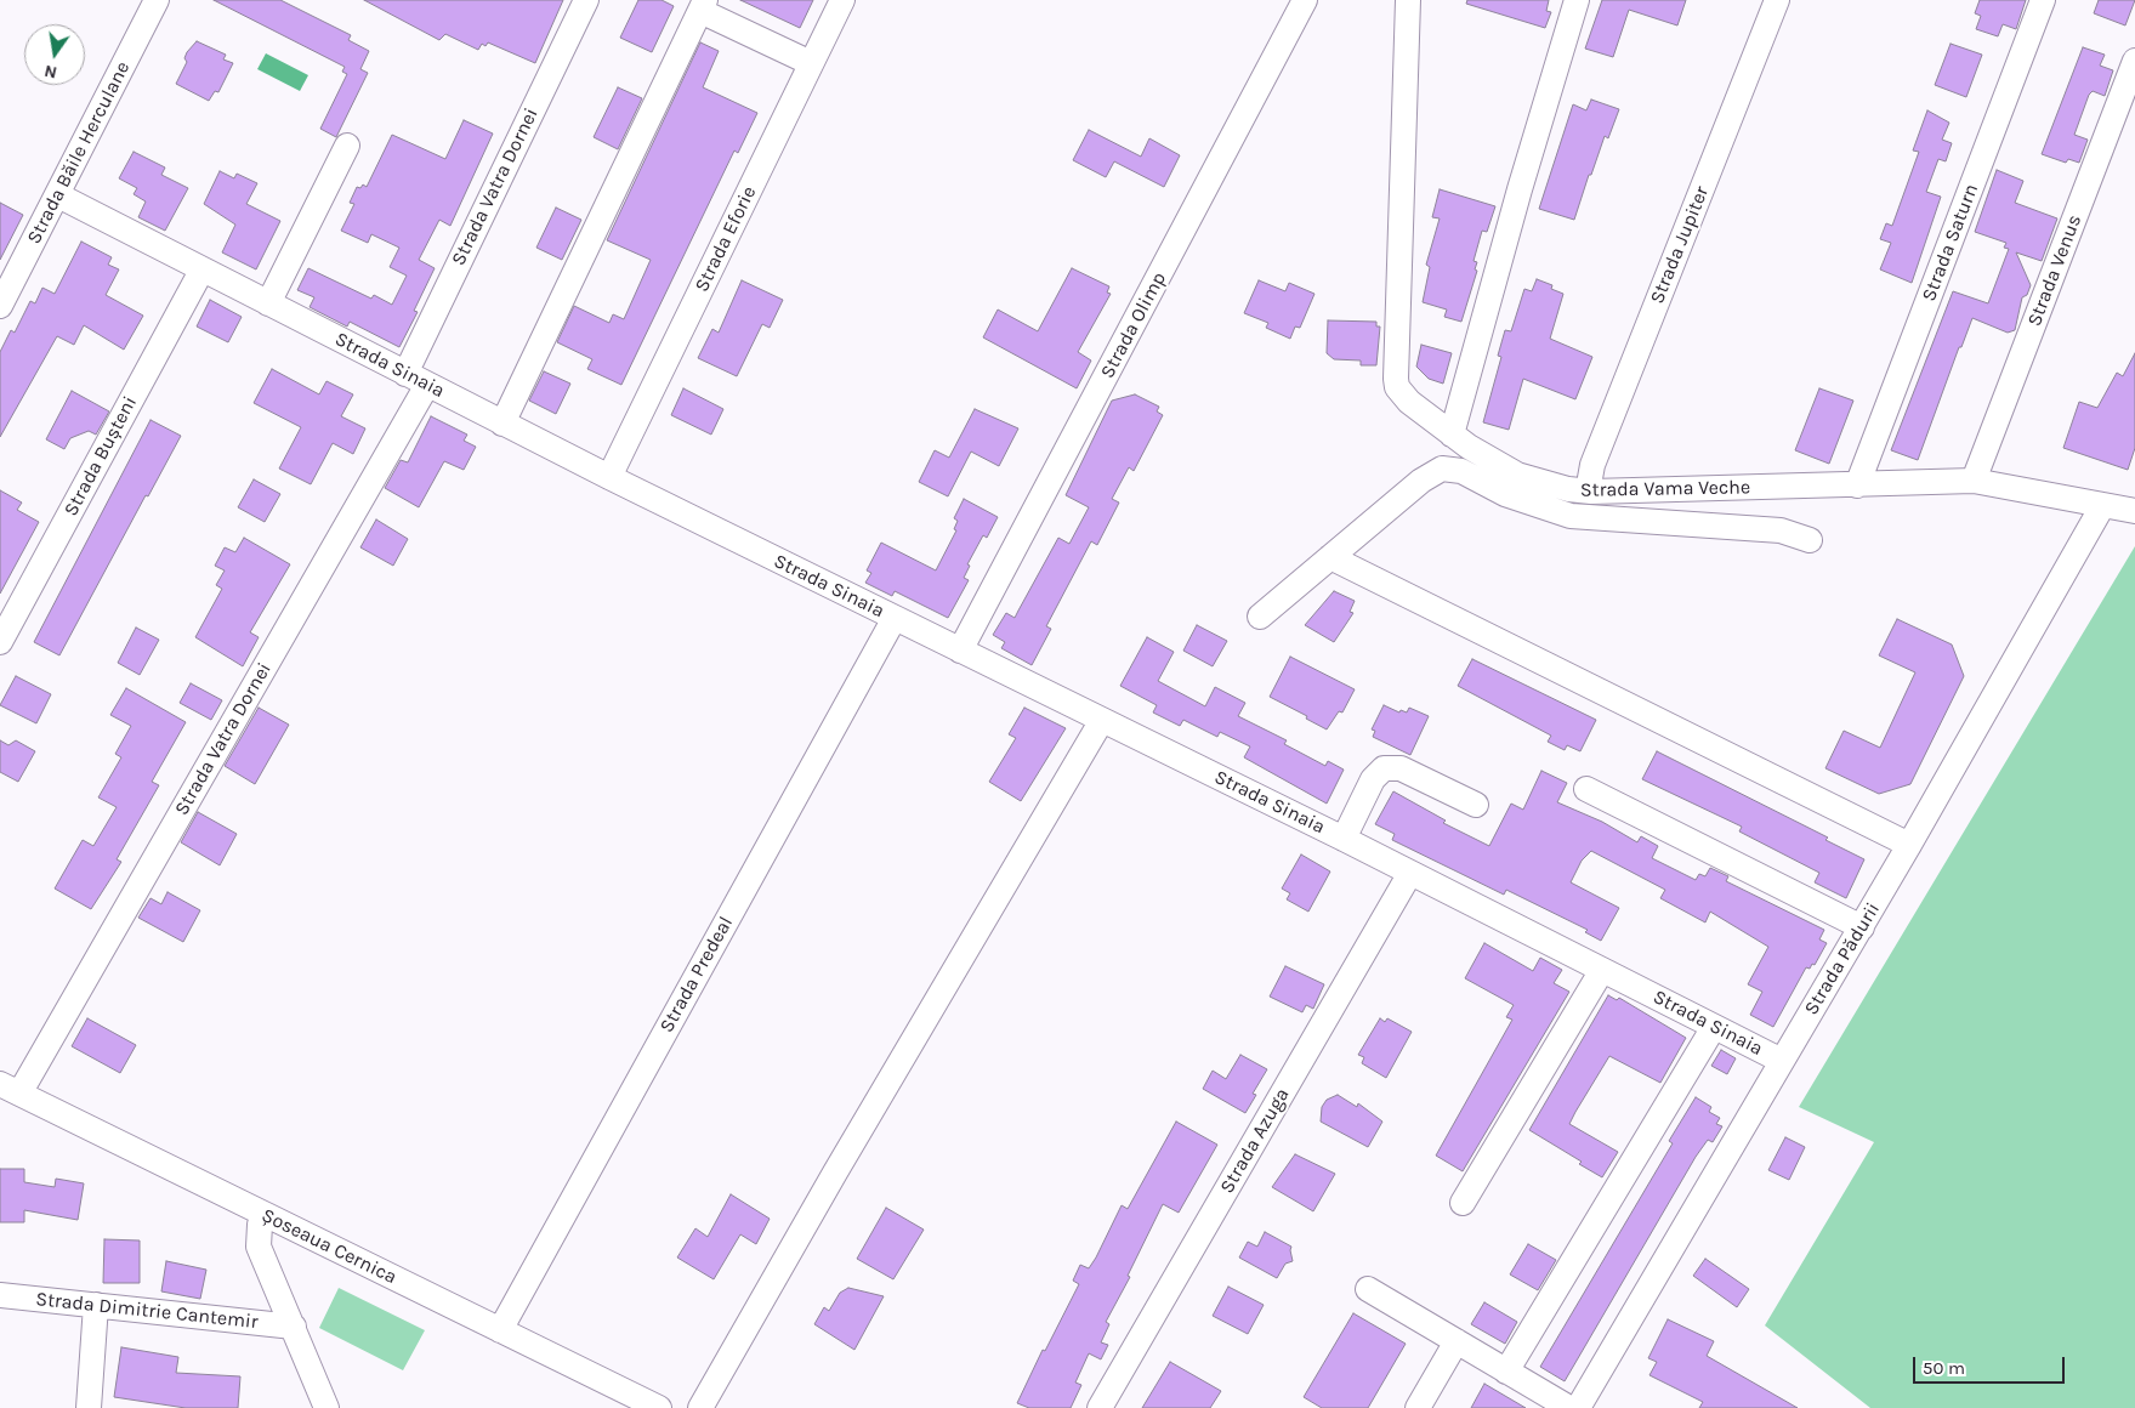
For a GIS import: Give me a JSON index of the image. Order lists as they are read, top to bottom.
{
  "streets": {
    "street": [
      "Strada Băile Herculane",
      "Strada Vatra Dornei",
      "Strada Eforie",
      "Strada Saturn",
      "Strada Jupiter",
      "Strada Venus",
      "Strada Olimp",
      "Strada Sinaia",
      "Strada Bușteni",
      "Strada Vama Veche",
      "Strada Pădurii",
      "Strada Predeal",
      "Strada Azuga",
      "Șoseaua Cernica",
      "Strada Dimitrie Cantemir"
    ]
  },
  "crossings": [
    ["Strada Băile Herculane", "Strada Sinaia"],
    ["Strada Vatra Dornei", "Strada Sinaia"],
    ["Strada Vatra Dornei", "Șoseaua Cernica"],
    ["Strada Eforie", "Strada Sinaia"],
    ["Strada Saturn", "Strada Vama Veche"],
    ["Strada Jupiter", "Strada Vama Veche"],
    ["Strada Venus", "Strada Vama Veche"],
    ["Strada Olimp", "Strada Sinaia"],
    ["Strada Sinaia", "Strada Bușteni"],
    ["Strada Sinaia", "Strada Pădurii"],
    ["Strada Sinaia", "Strada Predeal"],
    ["Strada Sinaia", "Strada Azuga"],
    ["Strada Vama Veche", "Strada Pădurii"],
    ["Strada Predeal", "Șoseaua Cernica"]
  ],
  "scale_bar": "50 m",
  "north": "bottom"
}
